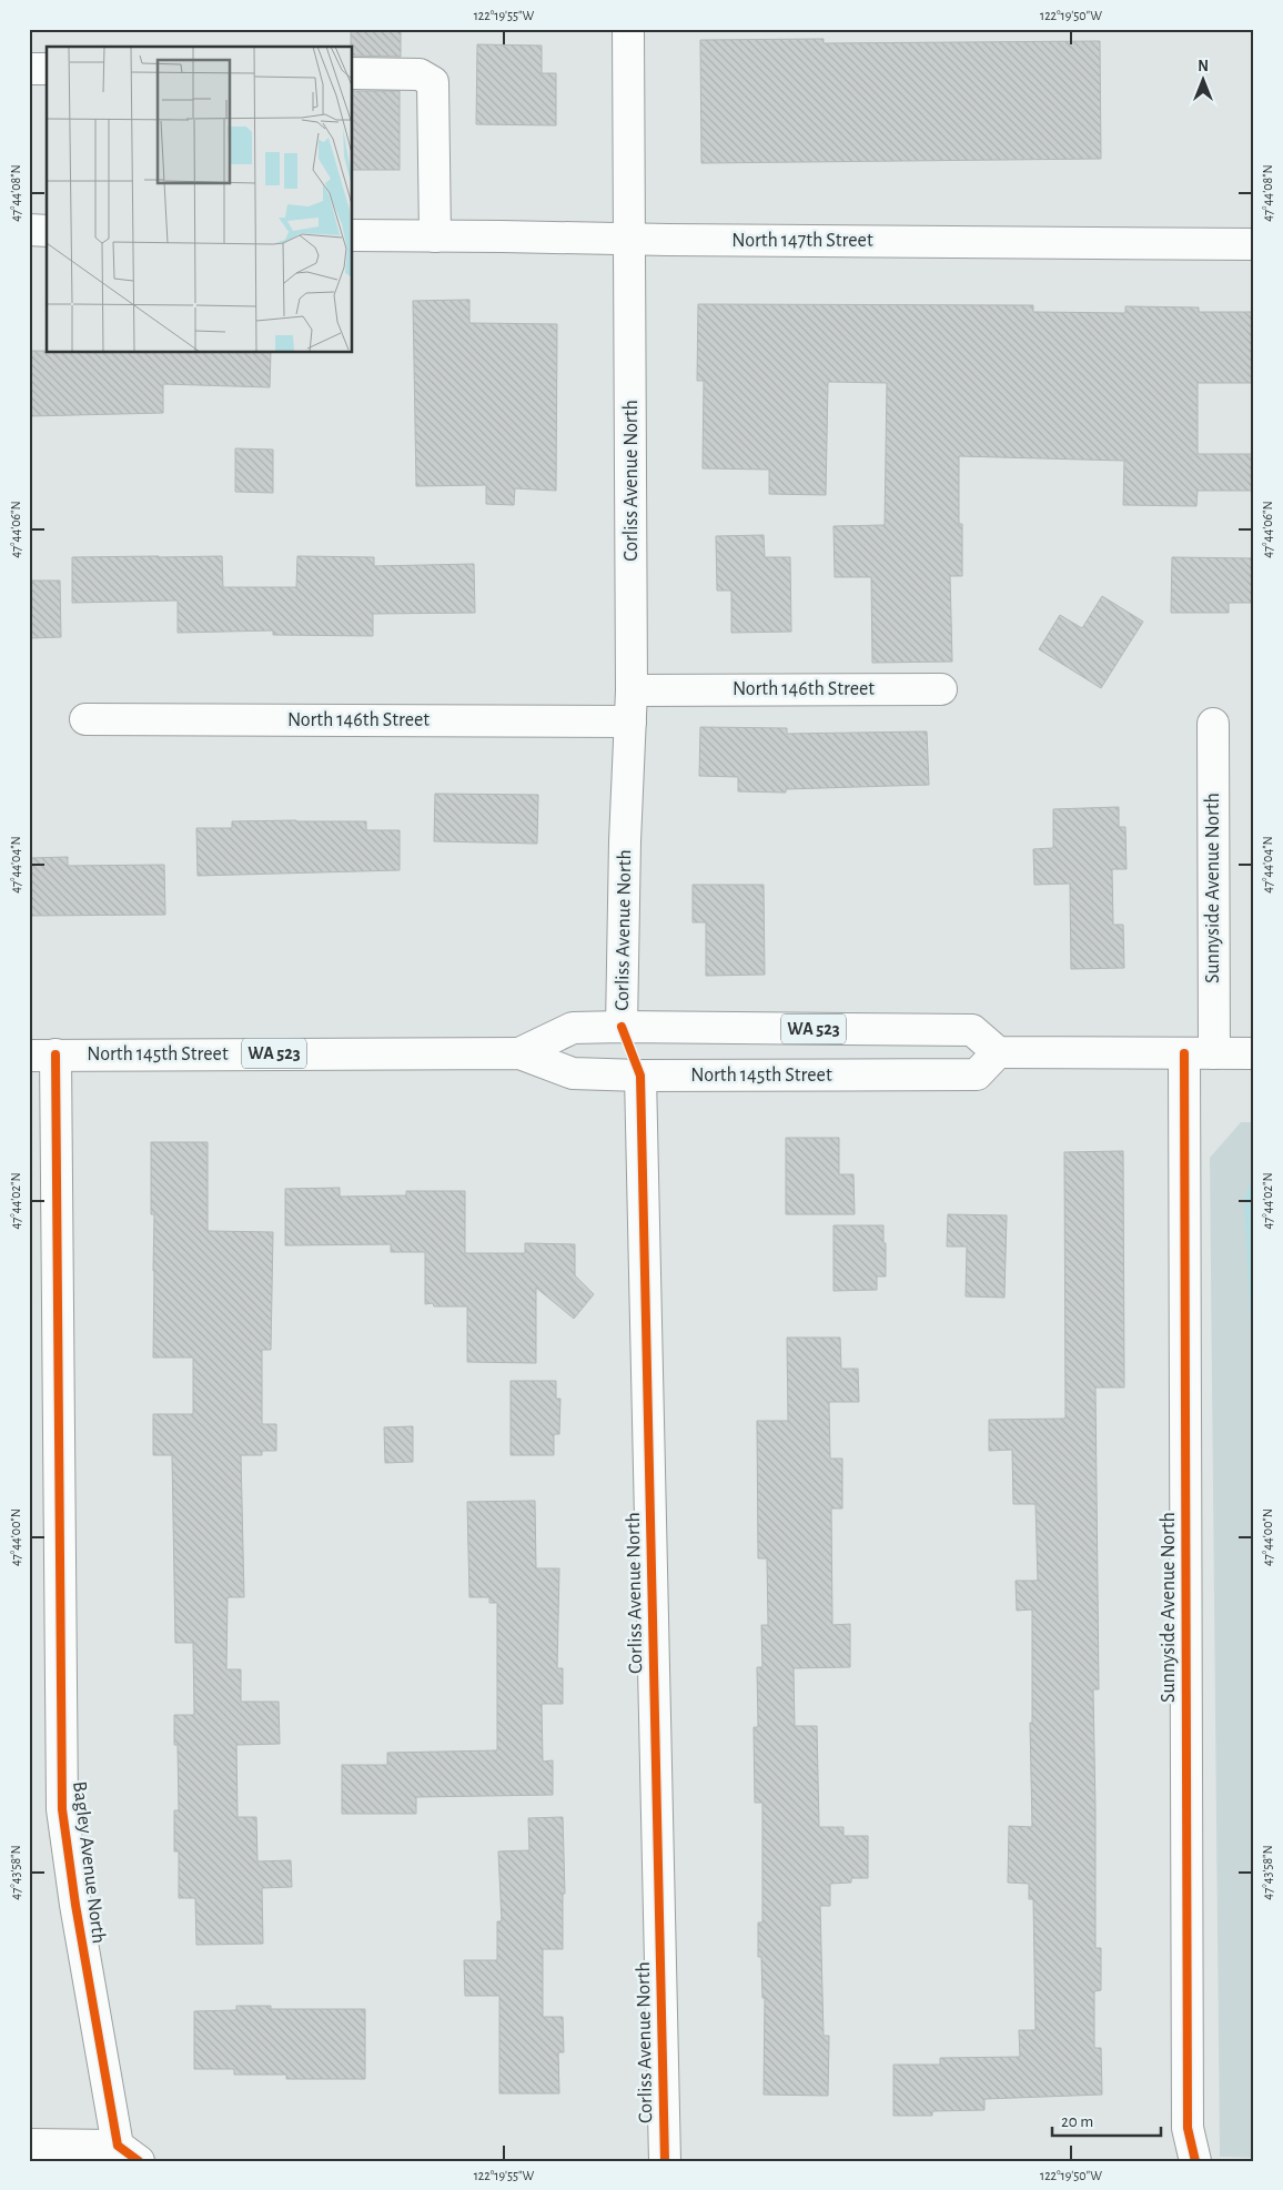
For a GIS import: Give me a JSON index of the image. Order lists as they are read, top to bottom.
{
  "streets": {
    "street": [
      "North 147th Street",
      "Corliss Avenue North",
      "North 146th Street",
      "Sunnyside Avenue North",
      "WA 523",
      "North 145th Street",
      "Bagley Avenue North"
    ]
  },
  "crossings": [
    ["North 147th Street", "Corliss Avenue North"],
    ["Corliss Avenue North", "North 146th Street"],
    ["Corliss Avenue North", "North 145th Street"],
    ["North 145th Street", "Bagley Avenue North"]
  ],
  "scale_bar": "20 m",
  "north": "top",
  "coordinates": [
    "122°19'55\"W",
    "122°19'50\"W",
    "47°44'08\"N",
    "47°44'06\"N",
    "47°44'04\"N",
    "47°44'02\"N",
    "47°44'00\"N",
    "47°43'58\"N"
  ]
}
